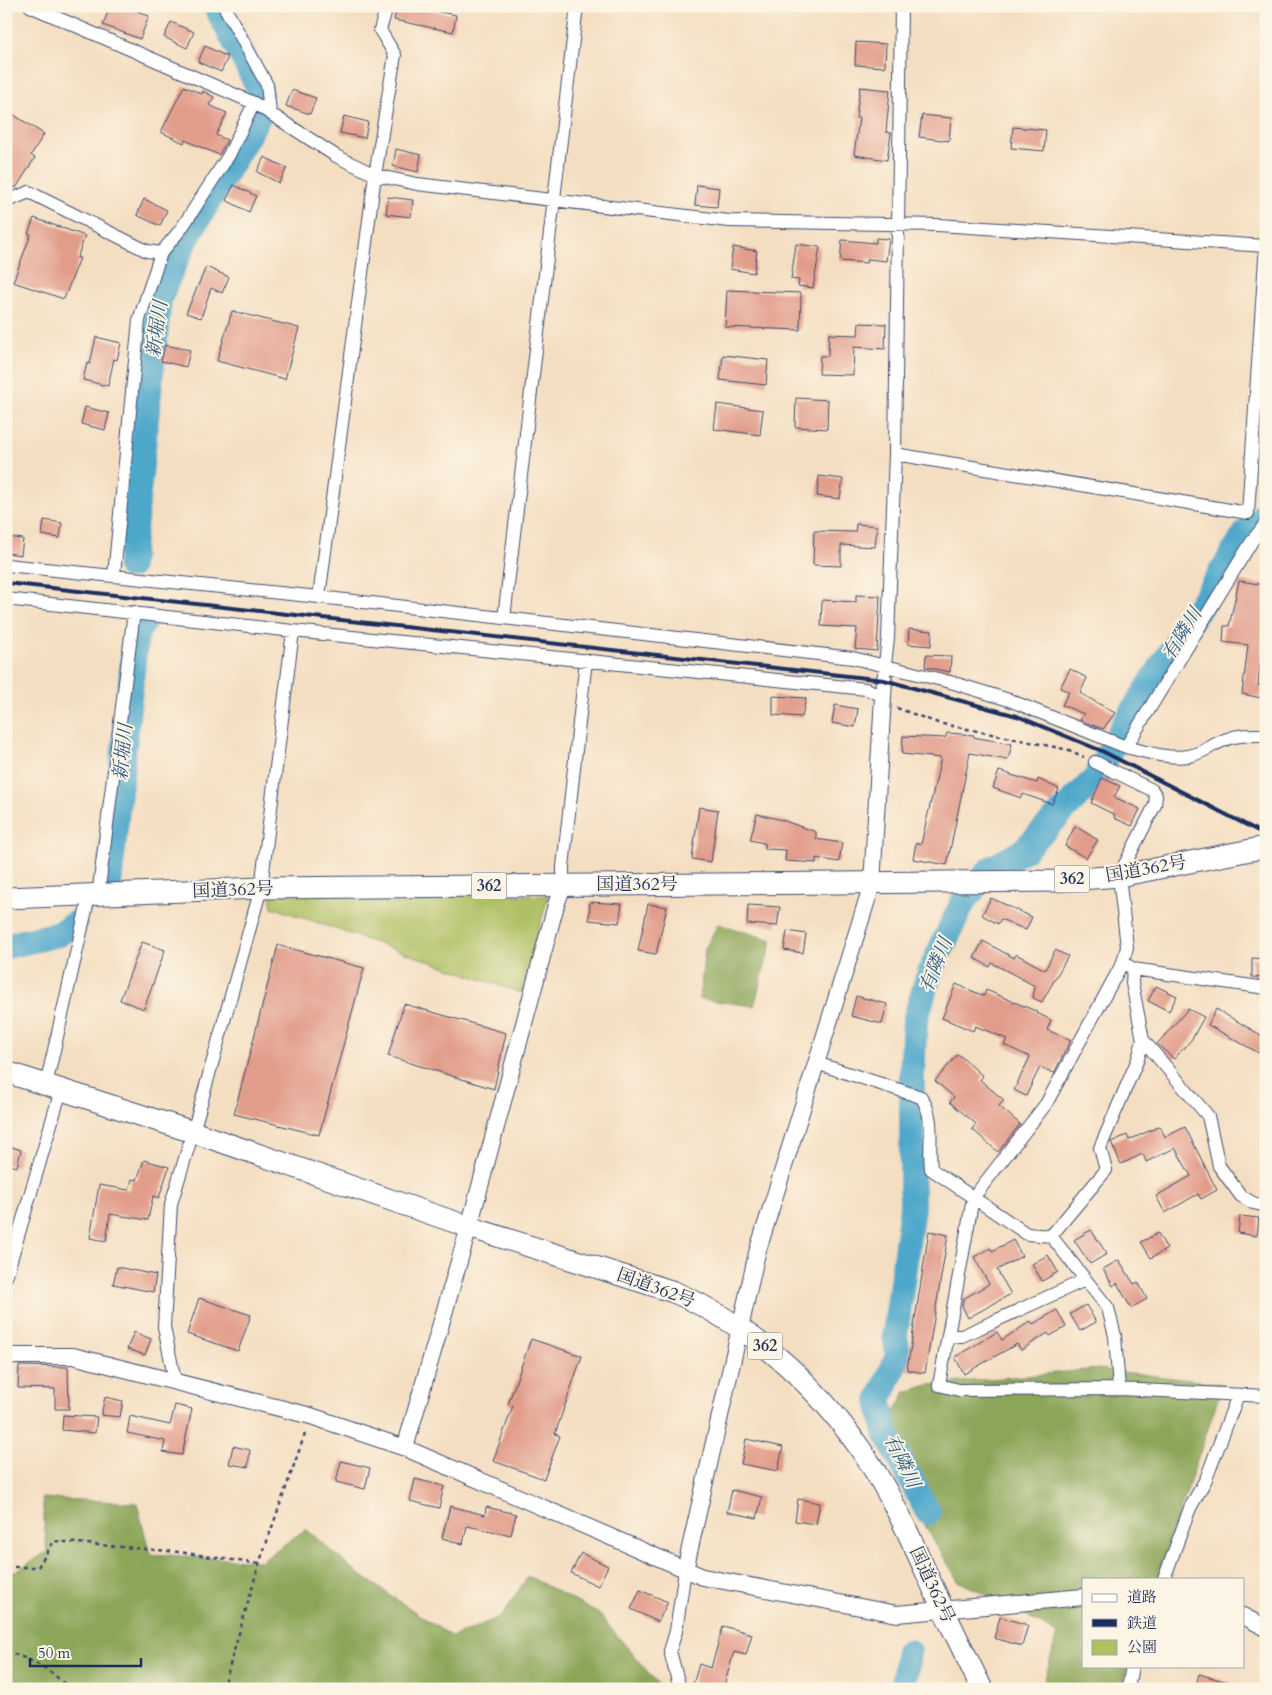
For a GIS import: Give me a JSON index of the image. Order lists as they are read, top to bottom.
{
  "streets": {
    "highway": ["国道362号", "362"]
  },
  "water": ["新堀川", "有隣川"],
  "legend": ["道路", "鉄道", "公園"],
  "scale_bar": "50 m"
}
